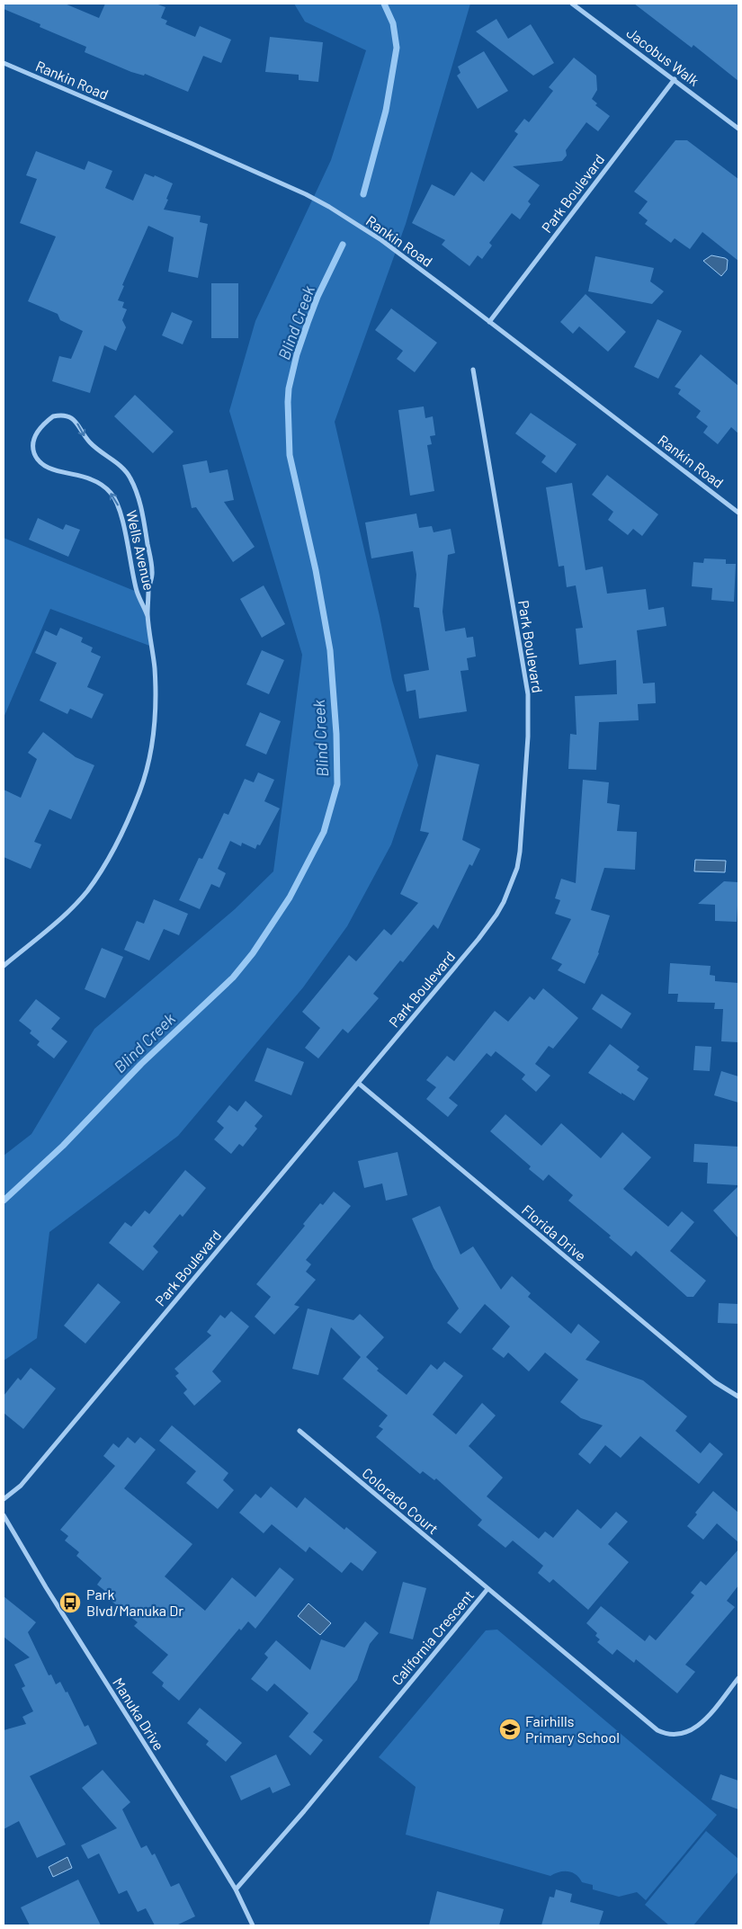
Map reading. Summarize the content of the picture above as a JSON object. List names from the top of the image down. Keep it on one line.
{"streets":{"street":["Jacobus Walk","Rankin Road","Park Boulevard","Wells Avenue","Florida Drive","Colorado Court","California Crescent","Manuka Drive"]},"crossings":[["Jacobus Walk","Park Boulevard"],["Rankin Road","Park Boulevard"],["Park Boulevard","Florida Drive"],["Colorado Court","California Crescent"],["California Crescent","Manuka Drive"]],"water":["Blind Creek"],"places":{"bus stop":["Park Blvd/Manuka Dr"],"school or university":["Fairhills Primary School"]}}
